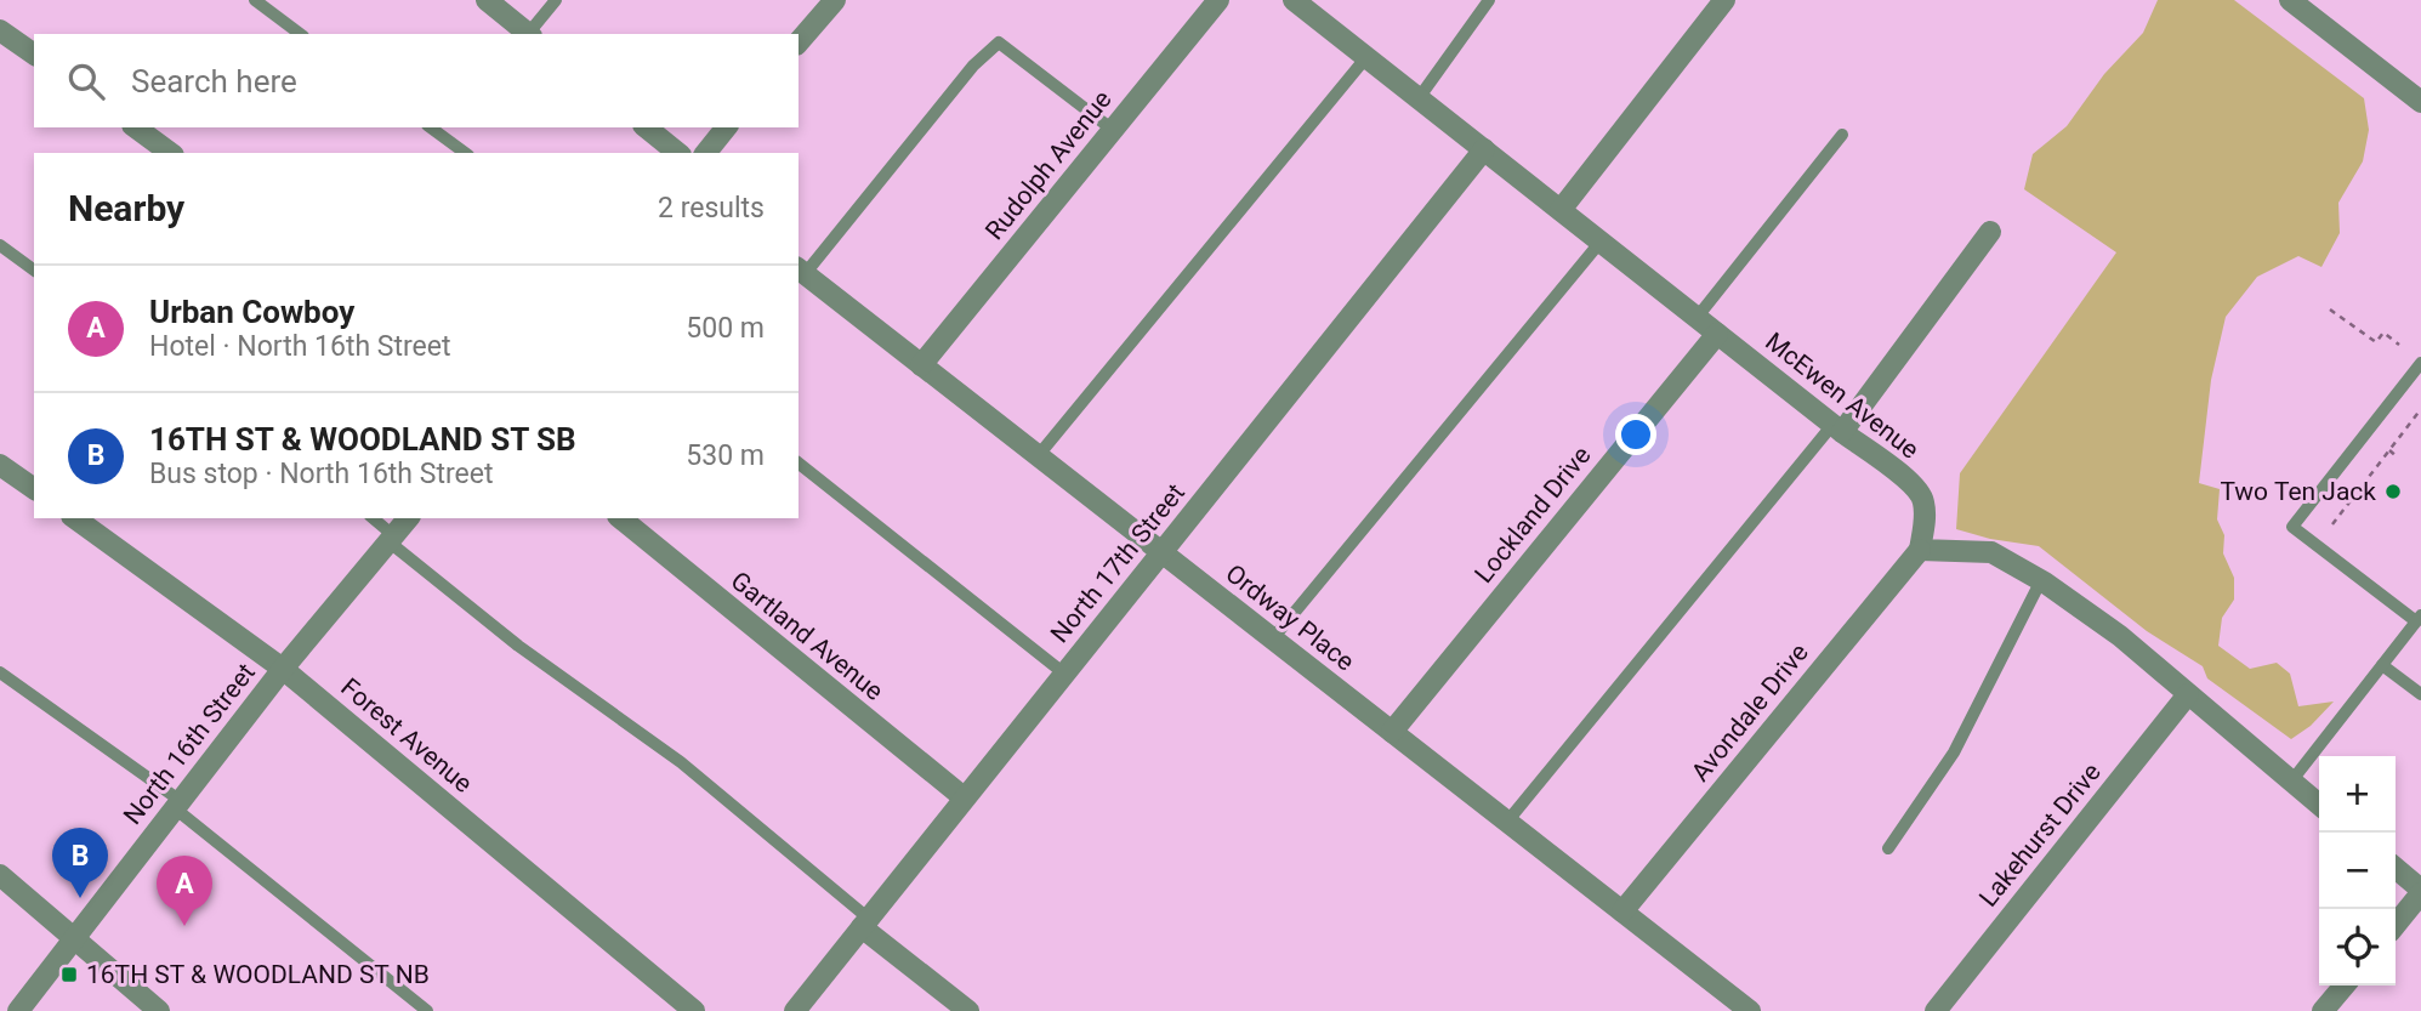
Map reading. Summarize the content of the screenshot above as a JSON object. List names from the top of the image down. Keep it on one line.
{"streets":{"street":["Rudolph Avenue","McEwen Avenue","Lockland Drive","North 17th Street","Ordway Place","Gartland Avenue","Avondale Drive","Forest Avenue","North 16th Street","Lakehurst Drive"]},"crossings":[["Rudolph Avenue","Ordway Place"],["McEwen Avenue","Lockland Drive"],["McEwen Avenue","North 17th Street"],["McEwen Avenue","Avondale Drive"],["Lockland Drive","Ordway Place"],["North 17th Street","Ordway Place"],["North 17th Street","Gartland Avenue"],["Ordway Place","Avondale Drive"],["Forest Avenue","North 16th Street"]],"places":{"other":["Two Ten Jack"],"transit":["16TH ST & WOODLAND ST NB"]},"page":{"search":"Search here","heading":["Nearby","2 results"],"list":[{"mark":"A","name":"Urban Cowboy","note":"Hotel · North 16th Street","value":"500 m"},{"mark":"B","name":"16TH ST & WOODLAND ST SB","note":"Bus stop · North 16th Street","value":"530 m"}],"map_buttons":["+","−"],"pins":["B","A"]}}
